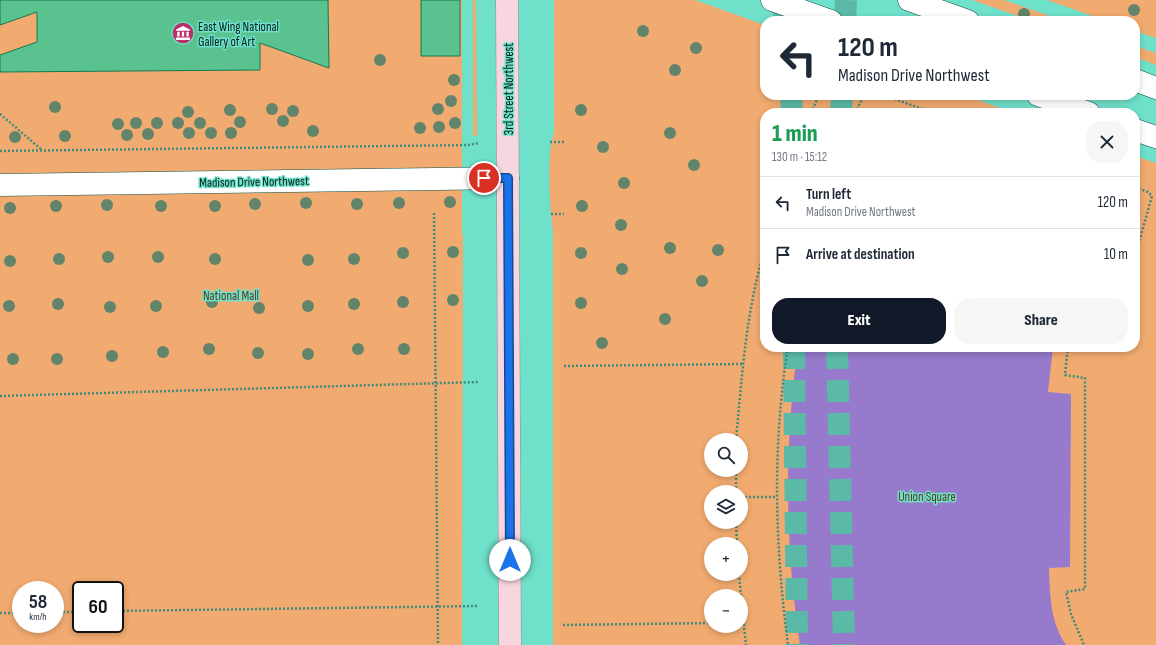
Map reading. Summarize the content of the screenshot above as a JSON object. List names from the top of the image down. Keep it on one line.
{"streets":{"main road":["3rd Street Northwest"],"street":["Madison Drive Northwest"]},"crossings":[["3rd Street Northwest","Madison Drive Northwest"]],"parks":["National Mall","Union Square"],"places":{"museum":["East Wing National Gallery of Art"]},"page":{"turn":["120 m","Madison Drive Northwest"],"heading":["1 min","130 m · 15:12"],"list":[{"name":"Turn left","note":"Madison Drive Northwest","value":"120 m"},{"name":"Arrive at destination","value":"10 m"}],"buttons":["Exit","Share"],"map_buttons":["+","−"],"speed":"58 km/h","limit":"60"}}
